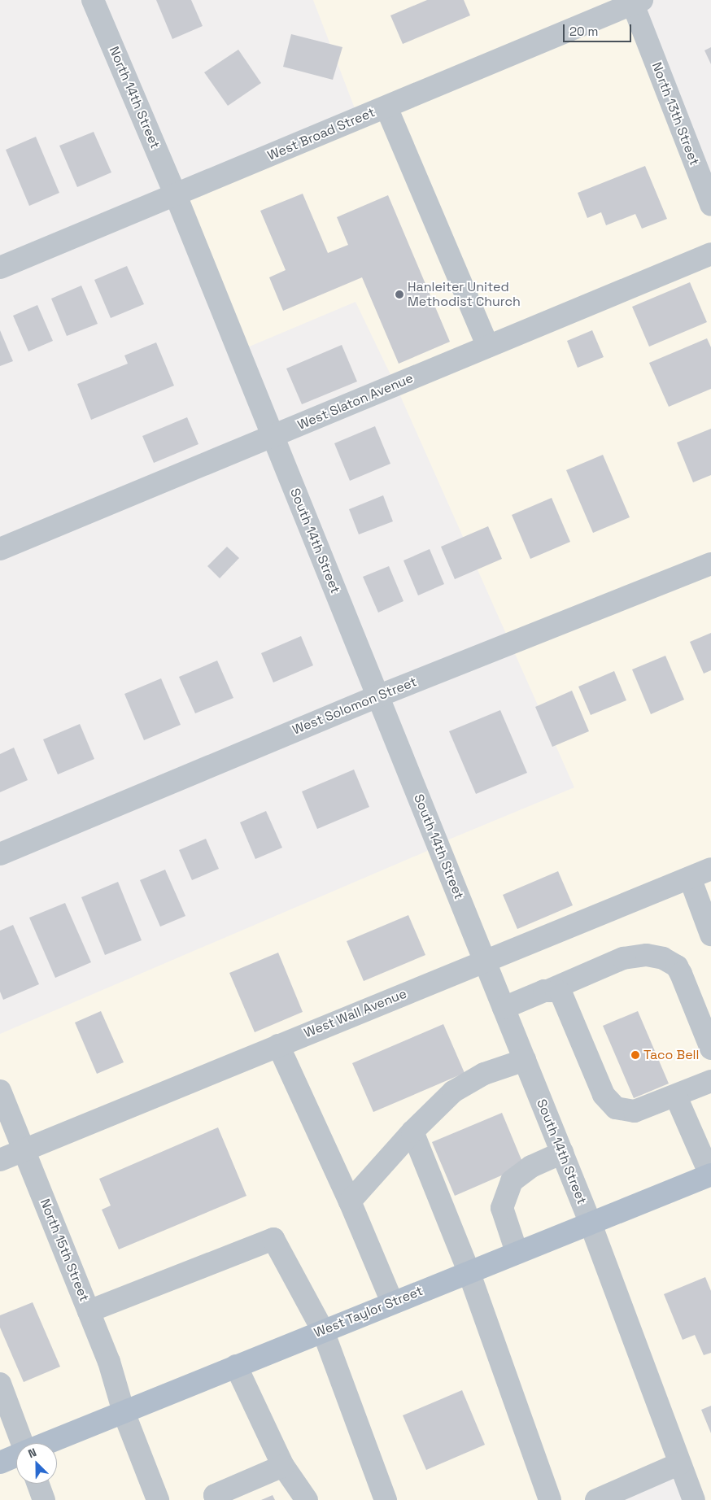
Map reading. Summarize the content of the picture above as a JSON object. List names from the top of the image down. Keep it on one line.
{"streets":{"main road":["West Taylor Street"],"street":["North 14th Street","North 13th Street","West Broad Street","West Slaton Avenue","South 14th Street","West Solomon Street","West Wall Avenue","North 15th Street"]},"crossings":[["North 14th Street","West Broad Street"],["North 14th Street","South 14th Street"],["North 13th Street","West Broad Street"],["West Broad Street","South 14th Street"],["West Slaton Avenue","South 14th Street"],["South 14th Street","West Solomon Street"],["South 14th Street","West Wall Avenue"],["South 14th Street","West Taylor Street"],["West Wall Avenue","North 15th Street"],["North 15th Street","West Taylor Street"]],"places":["Hanleiter United Methodist Church","Taco Bell"],"scale_bar":"20 m","north":"top left"}
